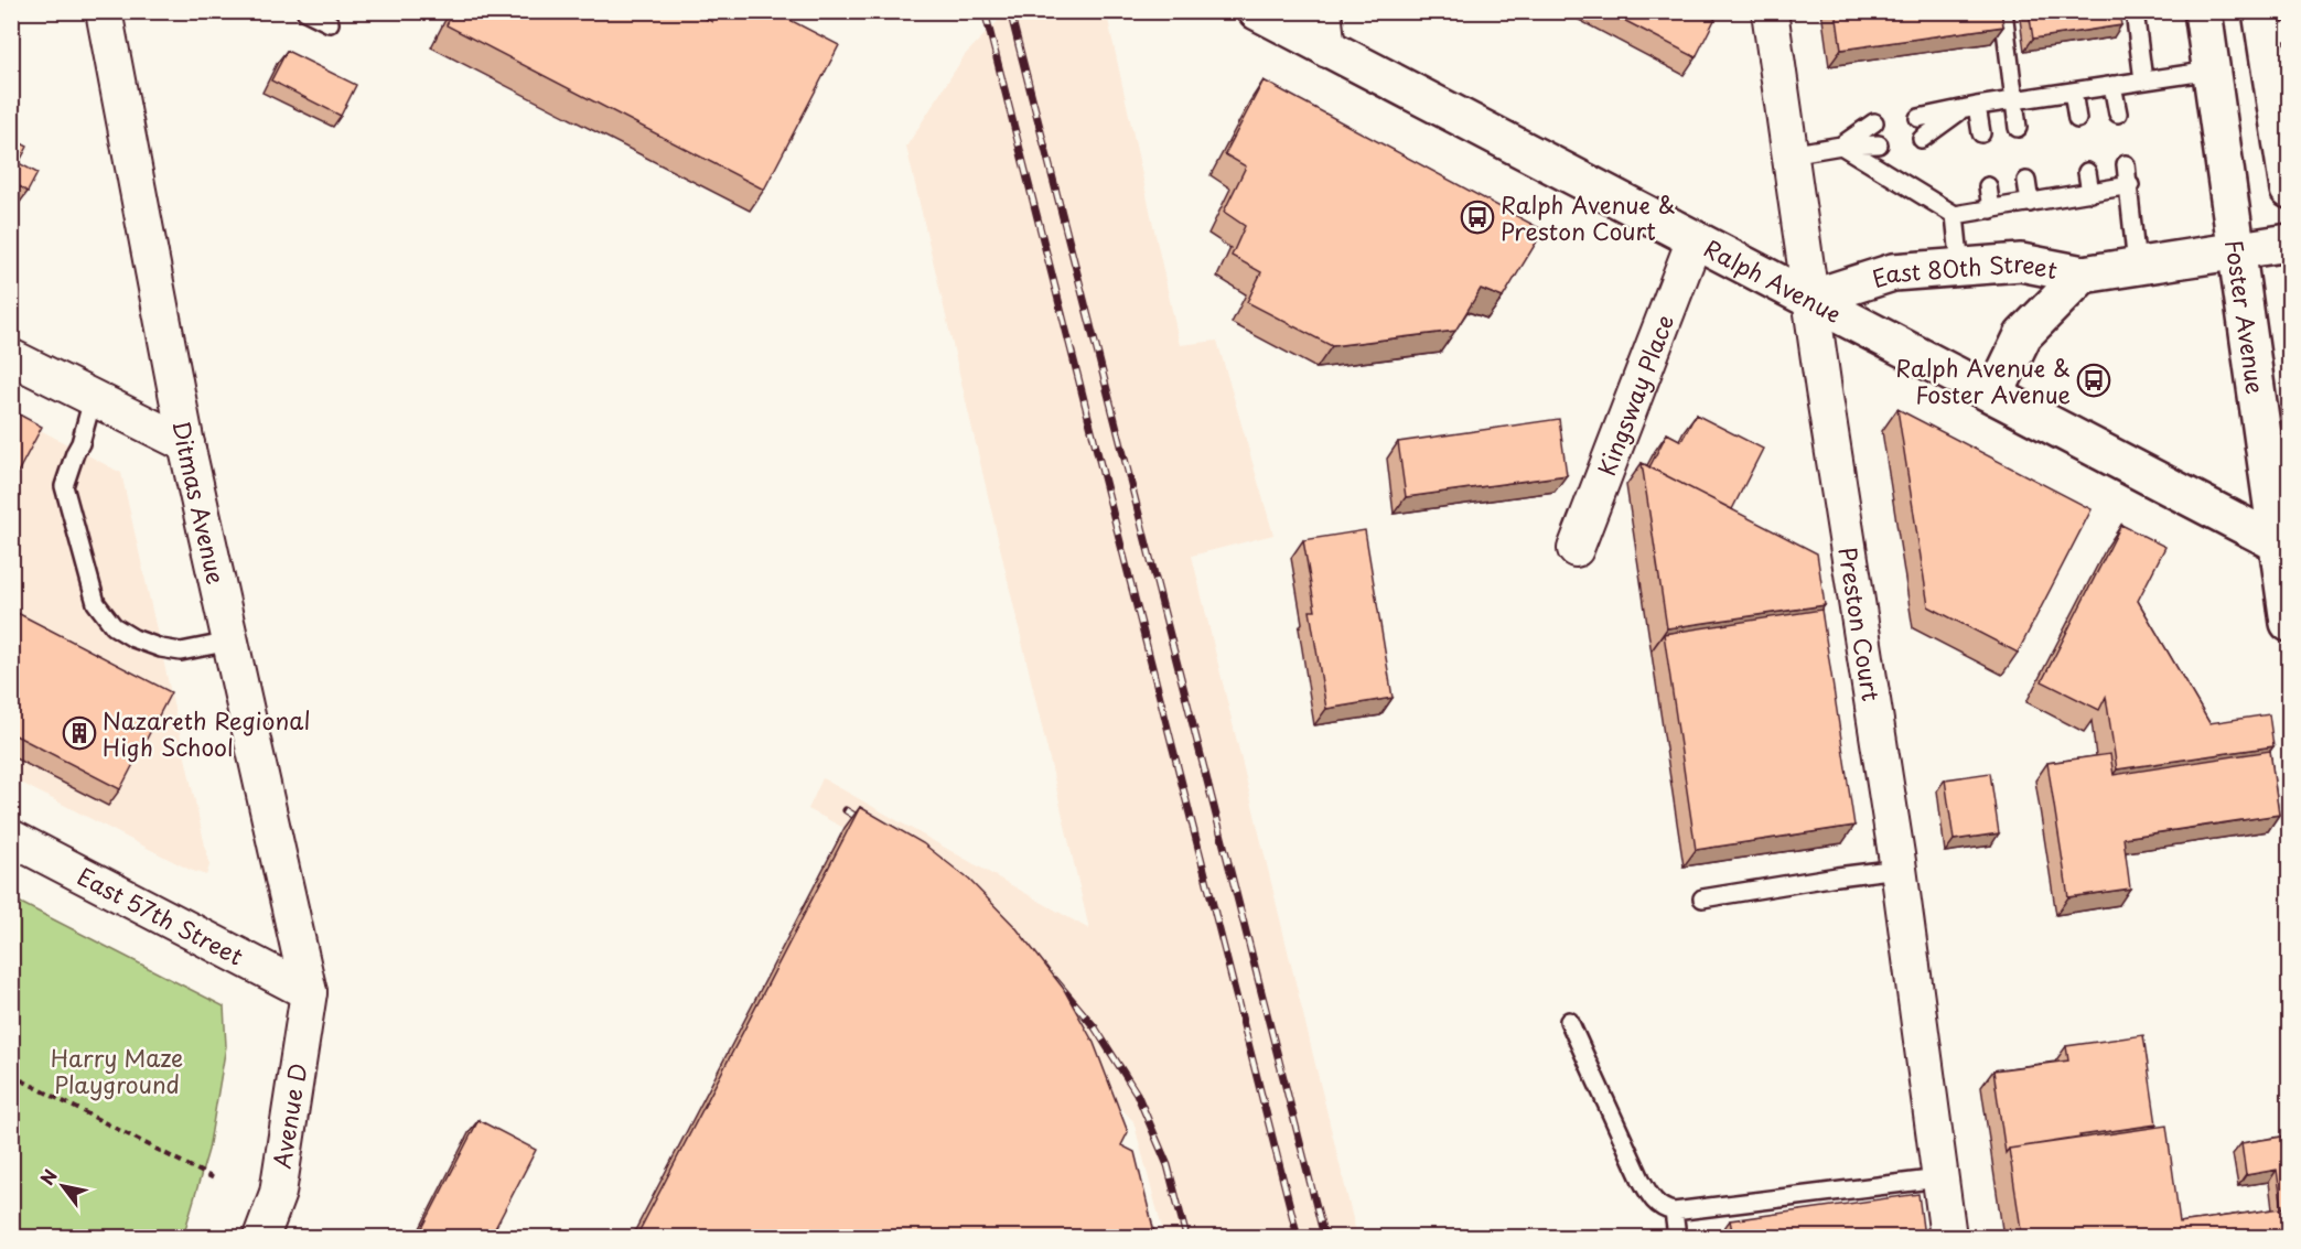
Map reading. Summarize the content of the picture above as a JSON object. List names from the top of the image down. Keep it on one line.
{"streets":{"main road":["East 80th Street","Ralph Avenue","Foster Avenue"],"street":["Kingsway Place","Ditmas Avenue","Preston Court","East 57th Street","Avenue D"]},"crossings":[["East 80th Street","Ralph Avenue"],["East 80th Street","Foster Avenue"],["East 80th Street","Preston Court"],["Ralph Avenue","Foster Avenue"],["Ralph Avenue","Kingsway Place"],["Ralph Avenue","Preston Court"],["Ditmas Avenue","East 57th Street"],["Ditmas Avenue","Avenue D"],["East 57th Street","Avenue D"]],"parks":["Harry Maze Playground"],"places":{"bus stop":["Ralph Avenue & Preston Court","Ralph Avenue & Foster Avenue"],"building":["Nazareth Regional High School"]},"north":"top left"}
